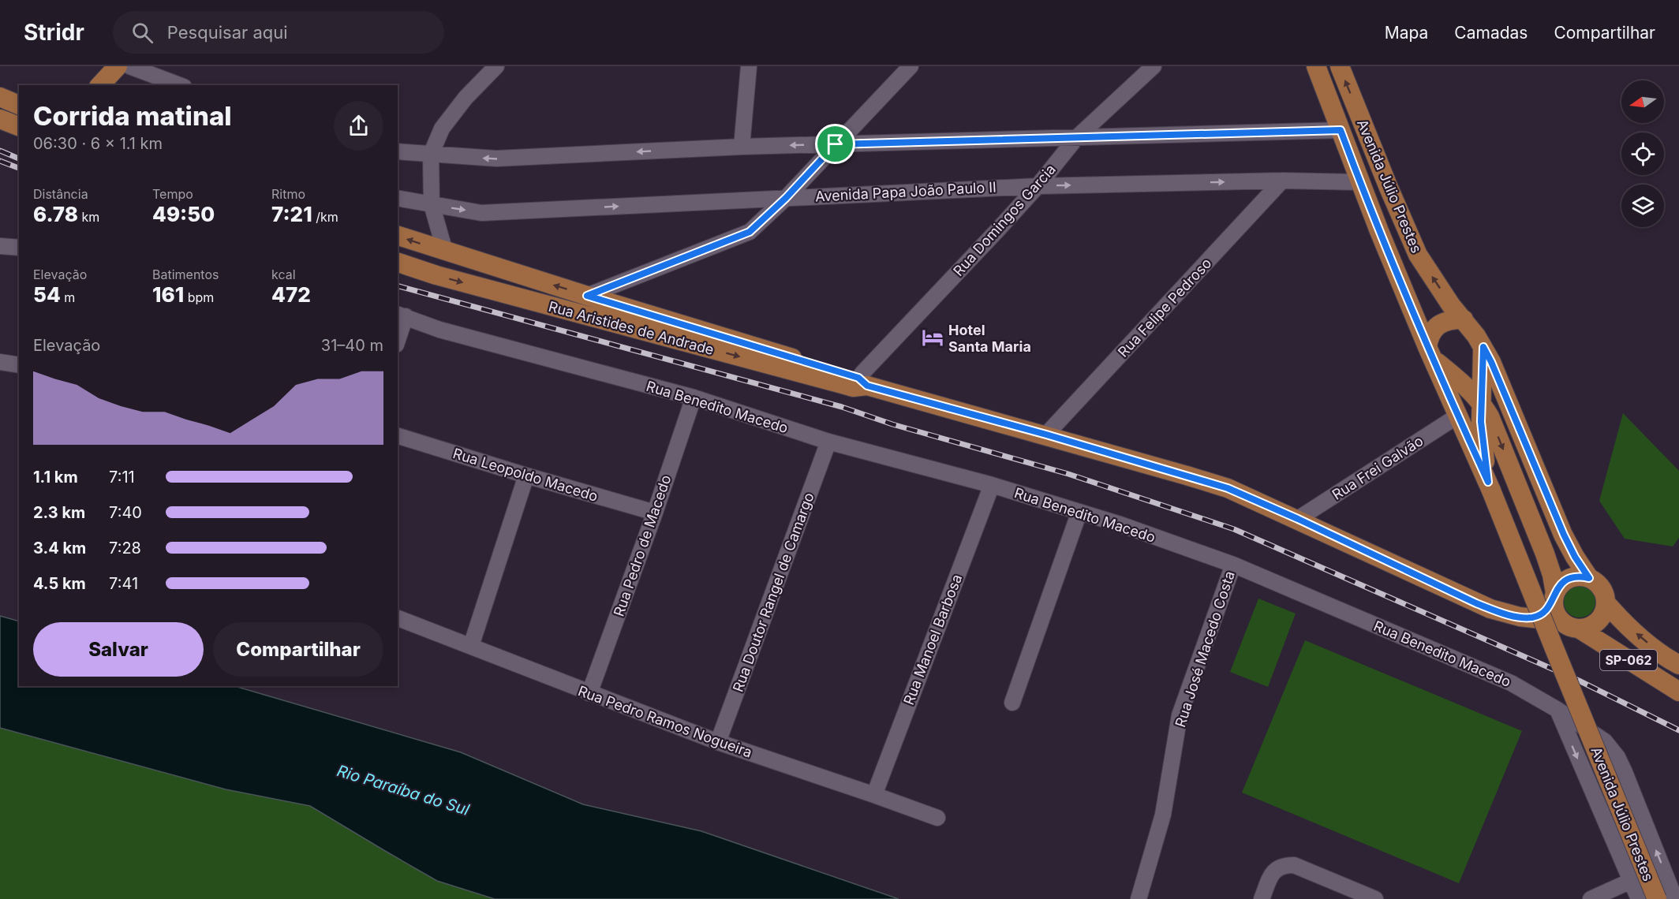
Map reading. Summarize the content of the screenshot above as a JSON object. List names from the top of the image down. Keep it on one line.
{"streets":{"main road":["Avenida Júlio Prestes","Rua Aristides de Andrade","SP-062"],"street":["Avenida Papa João Paulo II","Rua Domingos Garcia","Rua Felipe Pedroso","Rua Benedito Macedo","Rua Frei Galvão","Rua Leopoldo Macedo","Rua Pedro de Macedo","Rua Doutor Rangel de Camargo","Rua Manoel Barbosa","Rua José Macedo Costa","Rua Pedro Ramos Nogueira"]},"crossings":[["Avenida Júlio Prestes","Avenida Papa João Paulo II"],["Avenida Júlio Prestes","Rua Aristides de Andrade"],["Avenida Júlio Prestes","Rua Benedito Macedo"],["Avenida Júlio Prestes","Rua Frei Galvão"],["Avenida Júlio Prestes","SP-062"],["Avenida Papa João Paulo II","Rua Domingos Garcia"],["Avenida Papa João Paulo II","Rua Felipe Pedroso"],["Rua Domingos Garcia","Rua Aristides de Andrade"],["Rua Felipe Pedroso","Rua Aristides de Andrade"],["Rua Aristides de Andrade","Rua Frei Galvão"],["Rua Aristides de Andrade","SP-062"],["Rua Benedito Macedo","Rua Pedro de Macedo"],["Rua Benedito Macedo","Rua Doutor Rangel de Camargo"],["Rua Benedito Macedo","Rua Manoel Barbosa"],["Rua Benedito Macedo","Rua José Macedo Costa"],["Rua Leopoldo Macedo","Rua Pedro de Macedo"],["Rua Pedro de Macedo","Rua Pedro Ramos Nogueira"],["Rua Doutor Rangel de Camargo","Rua Pedro Ramos Nogueira"],["Rua Manoel Barbosa","Rua Pedro Ramos Nogueira"]],"water":["Rio Paraíba do Sul"],"places":{"hotel":["Hotel Santa Maria"]},"north":"left","page":{"header":"Stridr","search":"Pesquisar aqui","nav":["Mapa","Camadas","Compartilhar"],"heading":["Corrida matinal","06:30 · 6 × 1.1 km"],"stats":[["Distância","6.78 km"],["Tempo","49:50"],["Ritmo","7:21 /km"],["Elevação","54 m"],["Batimentos","161 bpm"],["kcal","472"]],"chart":["Elevação","31–40 m"],"list":[{"name":"1.1 km","note":"7:11"},{"name":"2.3 km","note":"7:40"},{"name":"3.4 km","note":"7:28"},{"name":"4.5 km","note":"7:41"}],"buttons":["Salvar","Compartilhar"]}}
